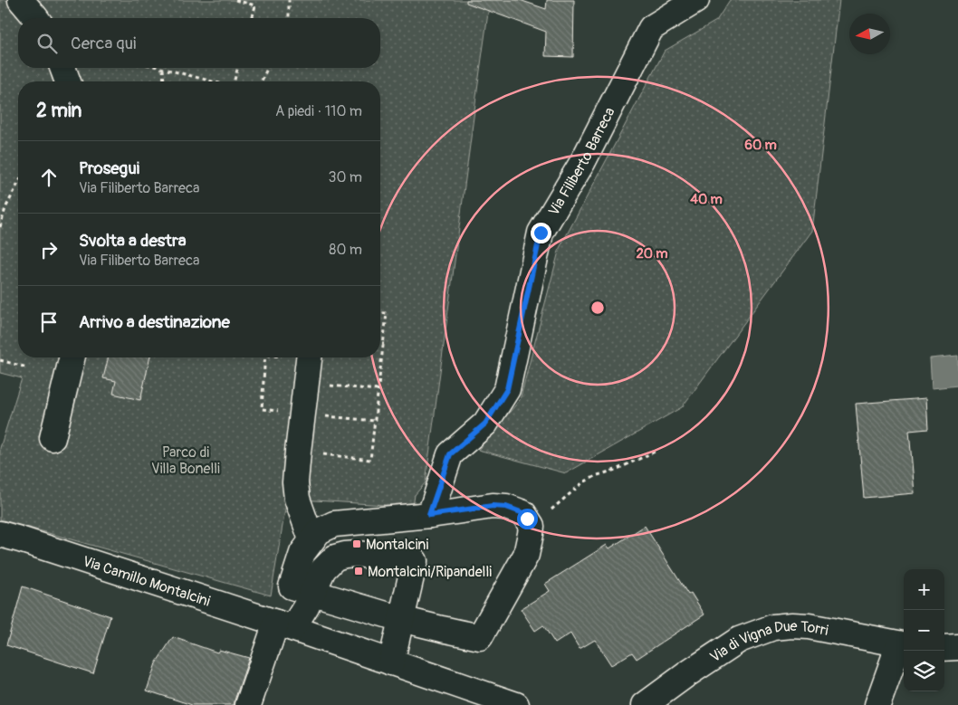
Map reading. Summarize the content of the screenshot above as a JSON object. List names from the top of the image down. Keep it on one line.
{"streets":{"street":["Via Filiberto Barreca","Via Camillo Montalcini","Via di Vigna Due Torri"]},"parks":["Parco di Villa Bonelli"],"places":{"transit":["Montalcini","Montalcini/Ripandelli"]},"north":"left","page":{"search":"Cerca qui","heading":["2 min","A piedi · 110 m"],"list":[["Prosegui","Via Filiberto Barreca","30 m"],["Svolta a destra","Via Filiberto Barreca","80 m"],"Arrivo a destinazione"],"map_buttons":["+","−"]},"rings":["60 m","40 m","20 m"]}
